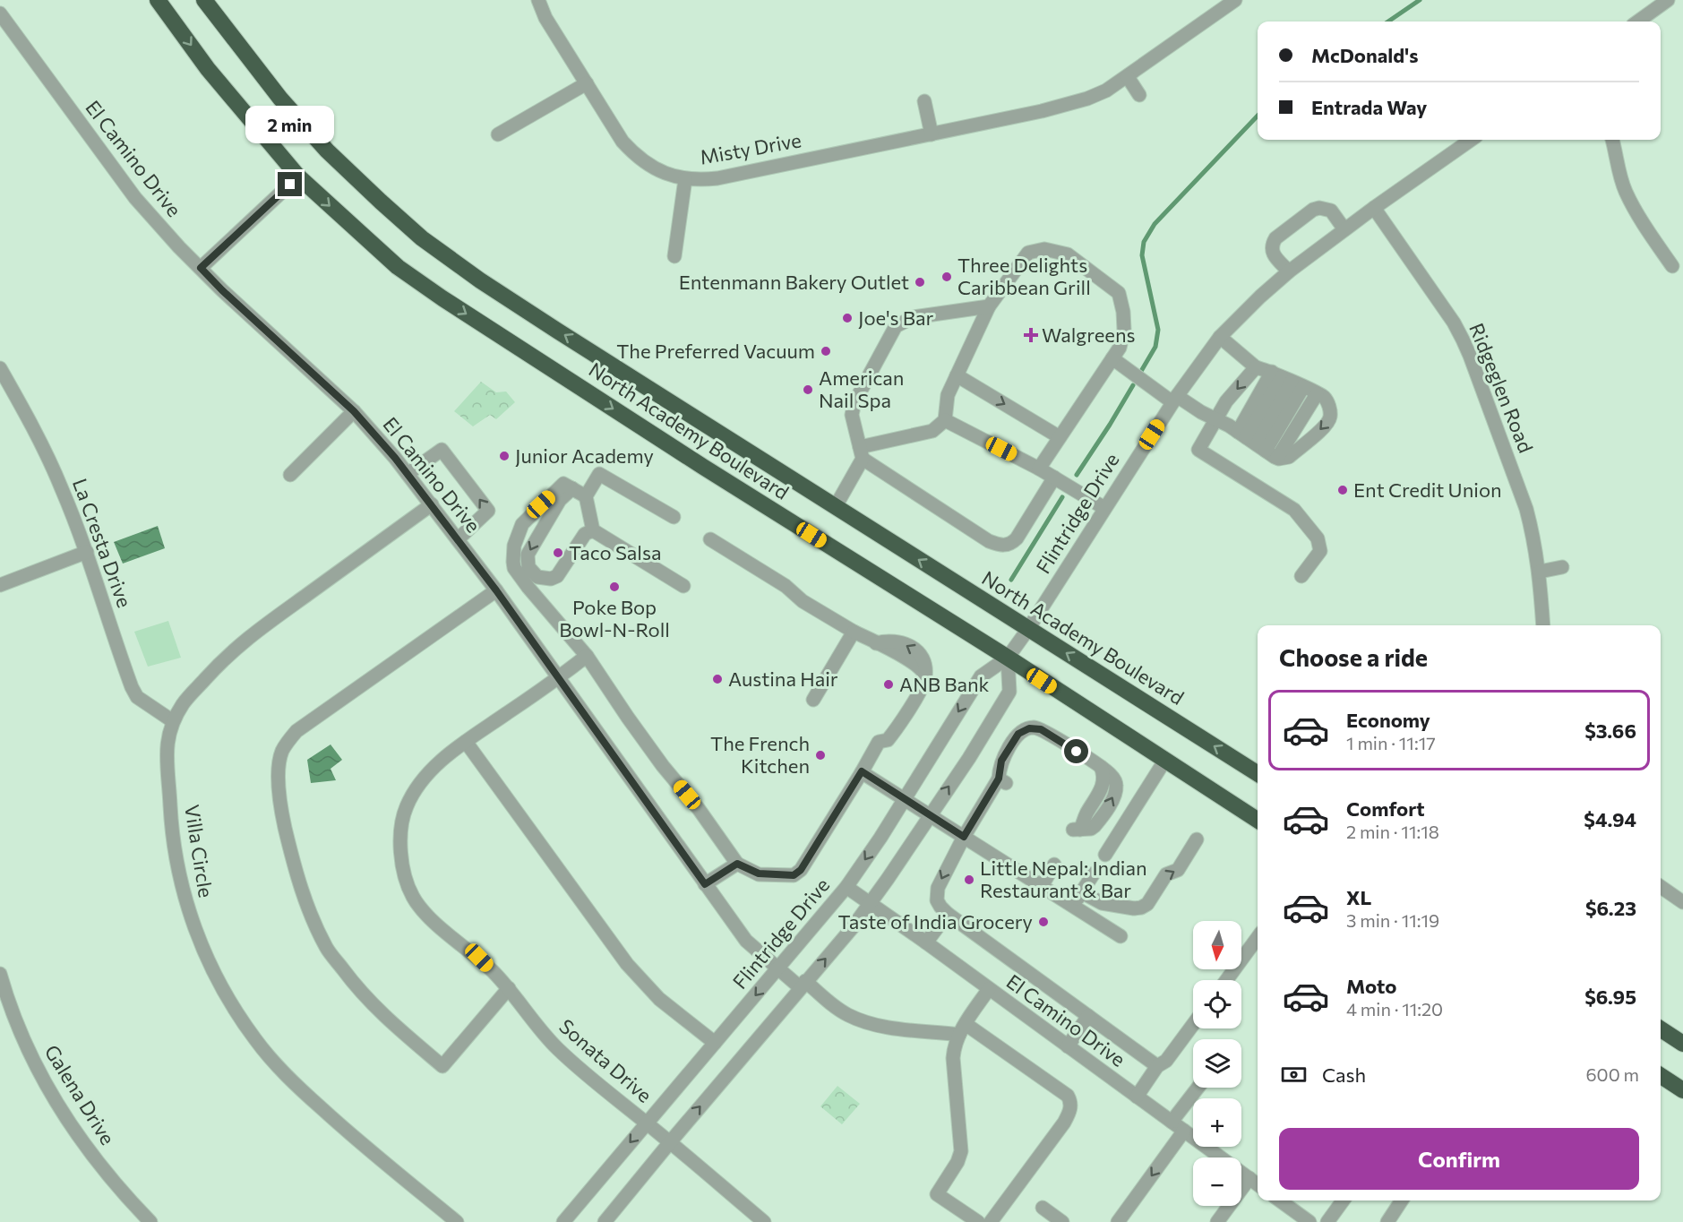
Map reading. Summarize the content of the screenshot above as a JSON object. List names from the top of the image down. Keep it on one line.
{"streets":{"highway":["North Academy Boulevard"],"street":["Misty Drive","El Camino Drive","Ridgeglen Road","Flintridge Drive","La Cresta Drive","Villa Circle","Sonata Drive","Galena Drive"]},"crossings":[["El Camino Drive","Flintridge Drive"],["El Camino Drive","Villa Circle"],["El Camino Drive","Sonata Drive"],["Ridgeglen Road","Flintridge Drive"],["North Academy Boulevard","Flintridge Drive"],["Flintridge Drive","Sonata Drive"],["La Cresta Drive","Villa Circle"]],"places":{"other":["Three Delights Caribbean Grill","Entenmann Bakery Outlet","Joe's Bar","The Preferred Vacuum","American Nail Spa","Junior Academy","Ent Credit Union","Taco Salsa","Poke Bop Bowl-N-Roll","Austina Hair","ANB Bank","The French Kitchen","Little Nepal: Indian Restaurant & Bar","Taste of India Grocery"],"health":["Walgreens"]},"north":"bottom","page":{"banner":["McDonald's","Entrada Way"],"bubble":"2 min","heading":"Choose a ride","list":[{"name":"Economy","note":"1 min · 11:17","value":"$3.66"},{"name":"Comfort","note":"2 min · 11:18","value":"$4.94"},{"name":"XL","note":"3 min · 11:19","value":"$6.23"},{"name":"Moto","note":"4 min · 11:20","value":"$6.95"}],"map_buttons":["+","−"],"pay":["Cash","600 m"],"buttons":"Confirm"}}
